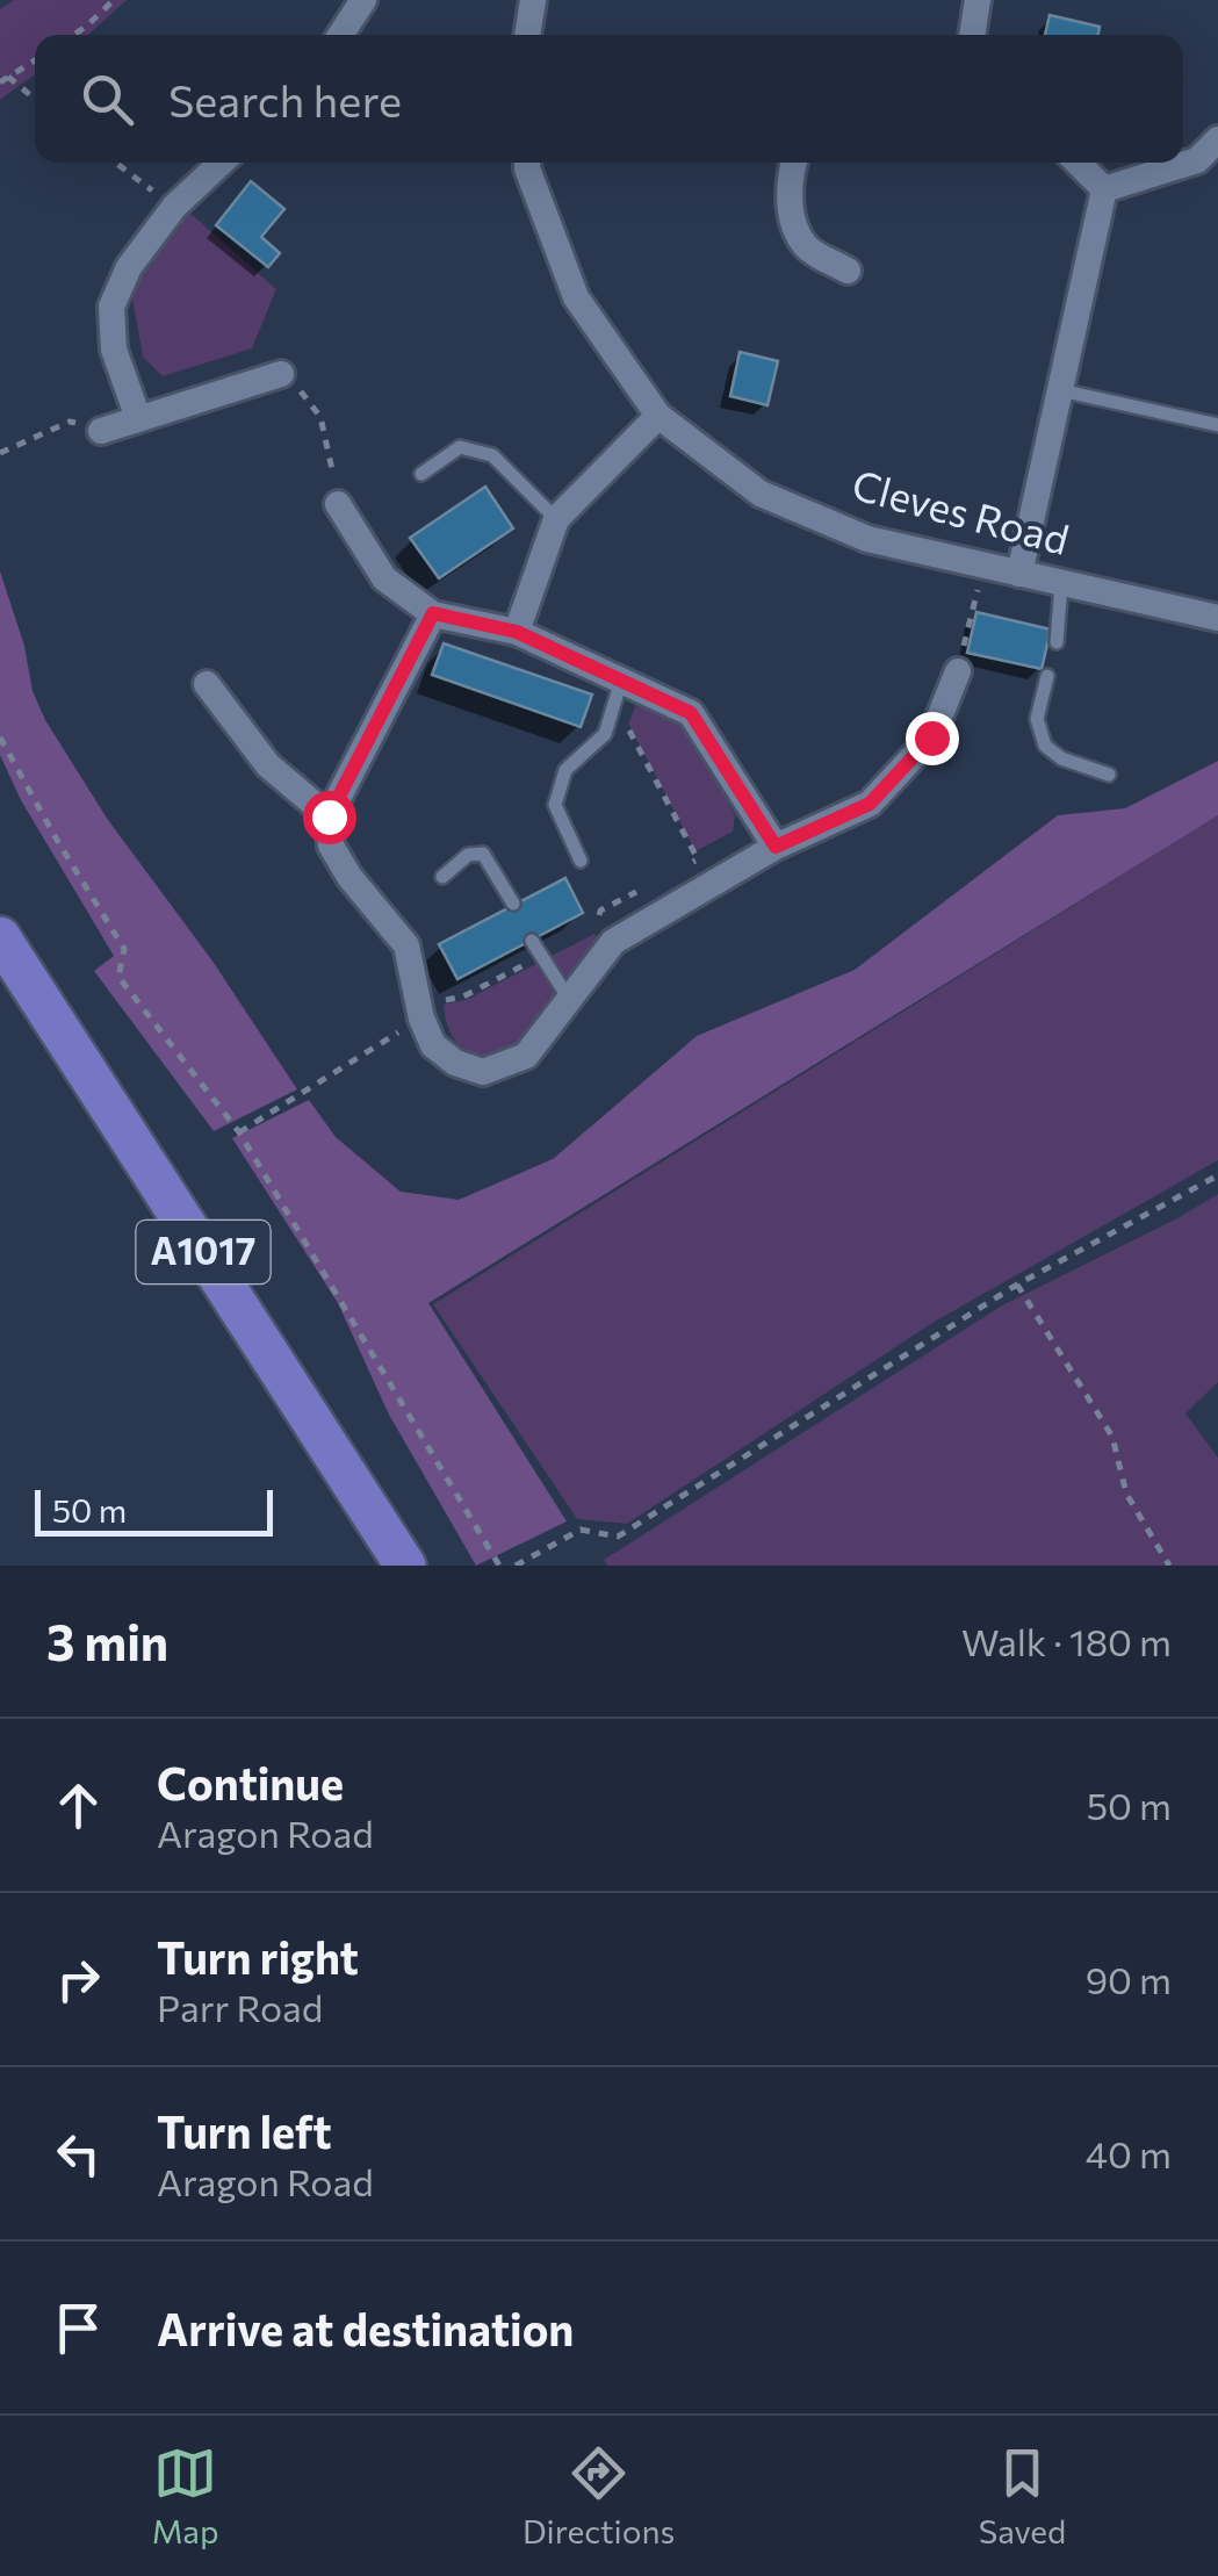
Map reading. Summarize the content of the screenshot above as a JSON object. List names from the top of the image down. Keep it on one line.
{"streets":{"main road":["A1017"],"street":["Cleves Road"]},"scale_bar":"50 m","page":{"search":"Search here","scale":"50 m","heading":["3 min","Walk · 180 m"],"list":[["Continue","Aragon Road","50 m"],["Turn right","Parr Road","90 m"],["Turn left","Aragon Road","40 m"],"Arrive at destination"],"nav":["Map","Directions","Saved"]}}
